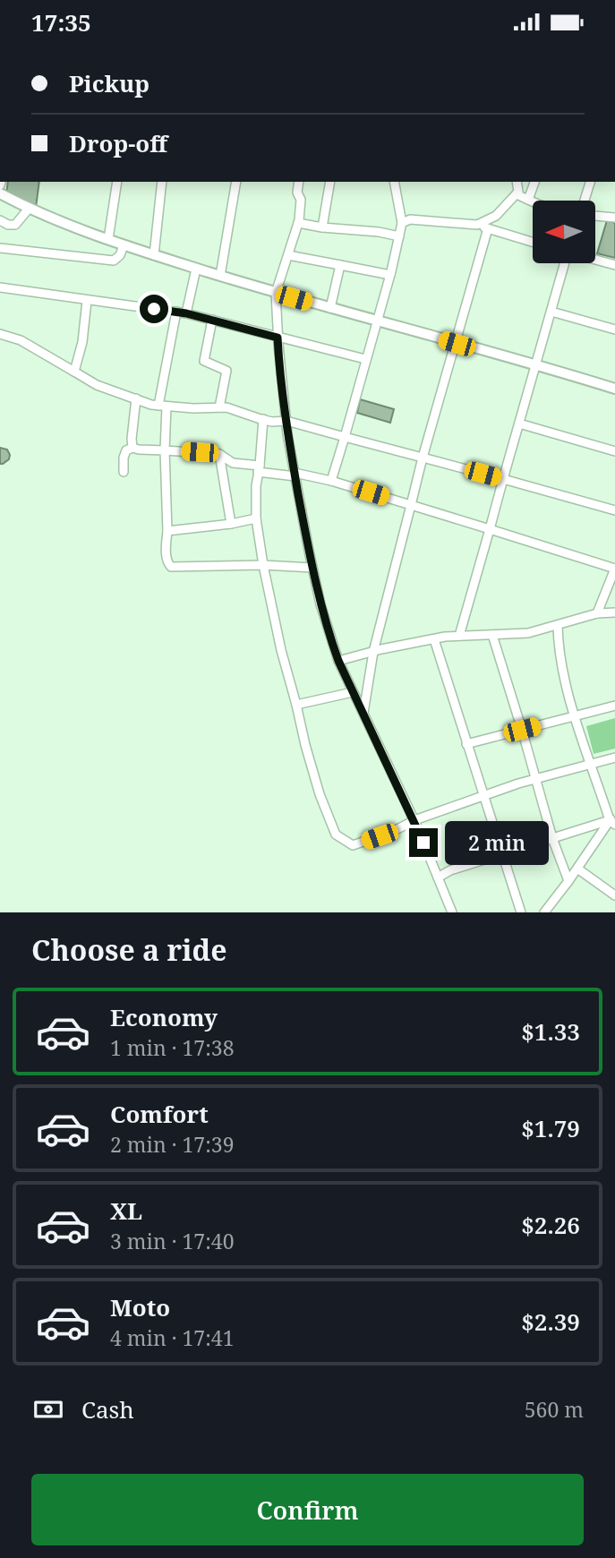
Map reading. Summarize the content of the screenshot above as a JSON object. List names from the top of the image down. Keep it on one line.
{"north":"left","page":{"status":"17:35","banner":["Pickup","Drop-off"],"bubble":"2 min","heading":"Choose a ride","list":[{"name":"Economy","note":"1 min · 17:38","value":"$1.33"},{"name":"Comfort","note":"2 min · 17:39","value":"$1.79"},{"name":"XL","note":"3 min · 17:40","value":"$2.26"},{"name":"Moto","note":"4 min · 17:41","value":"$2.39"}],"pay":["Cash","560 m"],"buttons":"Confirm"}}
